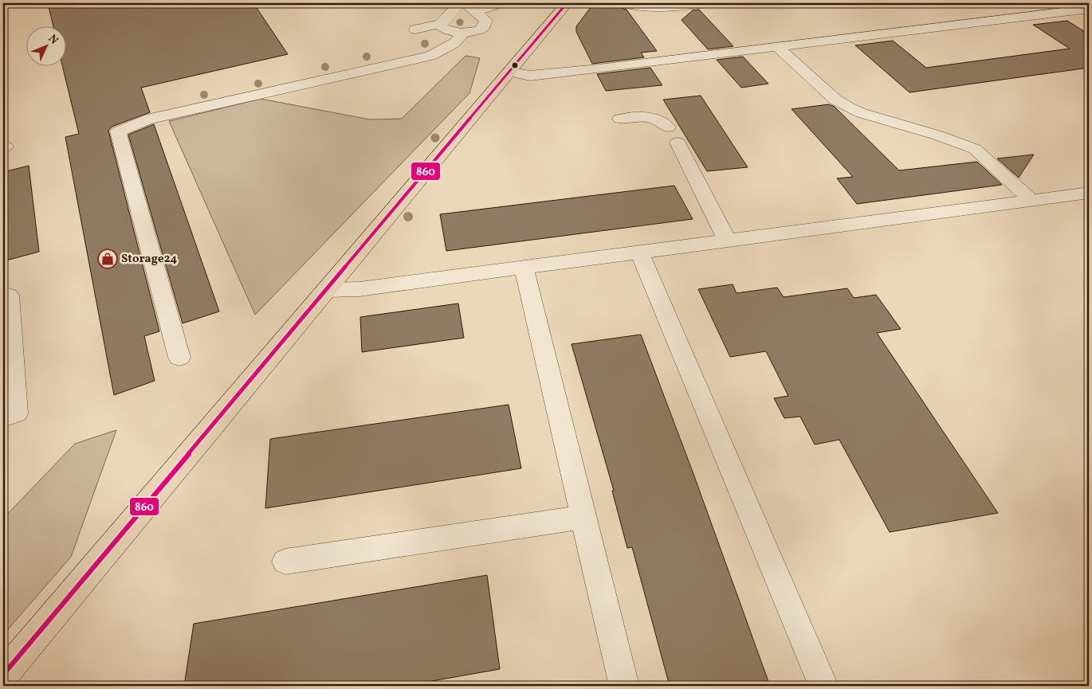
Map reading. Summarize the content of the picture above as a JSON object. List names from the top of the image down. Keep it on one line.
{"places":{"shop":["Storage24"]},"lines":["transit line 860"],"north":"top right"}
